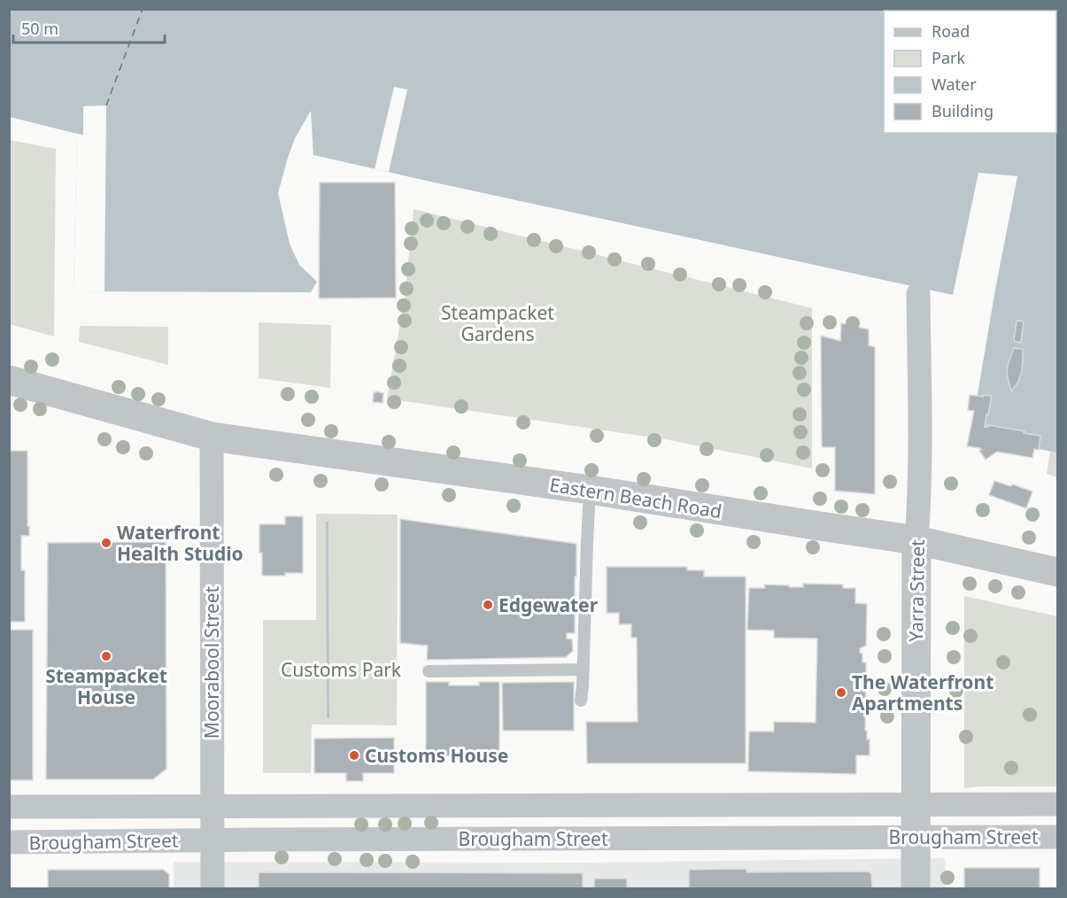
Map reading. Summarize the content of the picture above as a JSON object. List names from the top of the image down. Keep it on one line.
{"streets":{"street":["Eastern Beach Road","Yarra Street","Moorabool Street","Brougham Street"]},"crossings":[["Eastern Beach Road","Yarra Street"],["Eastern Beach Road","Moorabool Street"],["Yarra Street","Brougham Street"],["Moorabool Street","Brougham Street"]],"parks":["Steampacket Gardens","Customs Park"],"places":["Waterfront Health Studio","Edgewater","Steampacket House","The Waterfront Apartments","Customs House"],"legend":["Road","Park","Water","Building"],"scale_bar":"50 m"}
